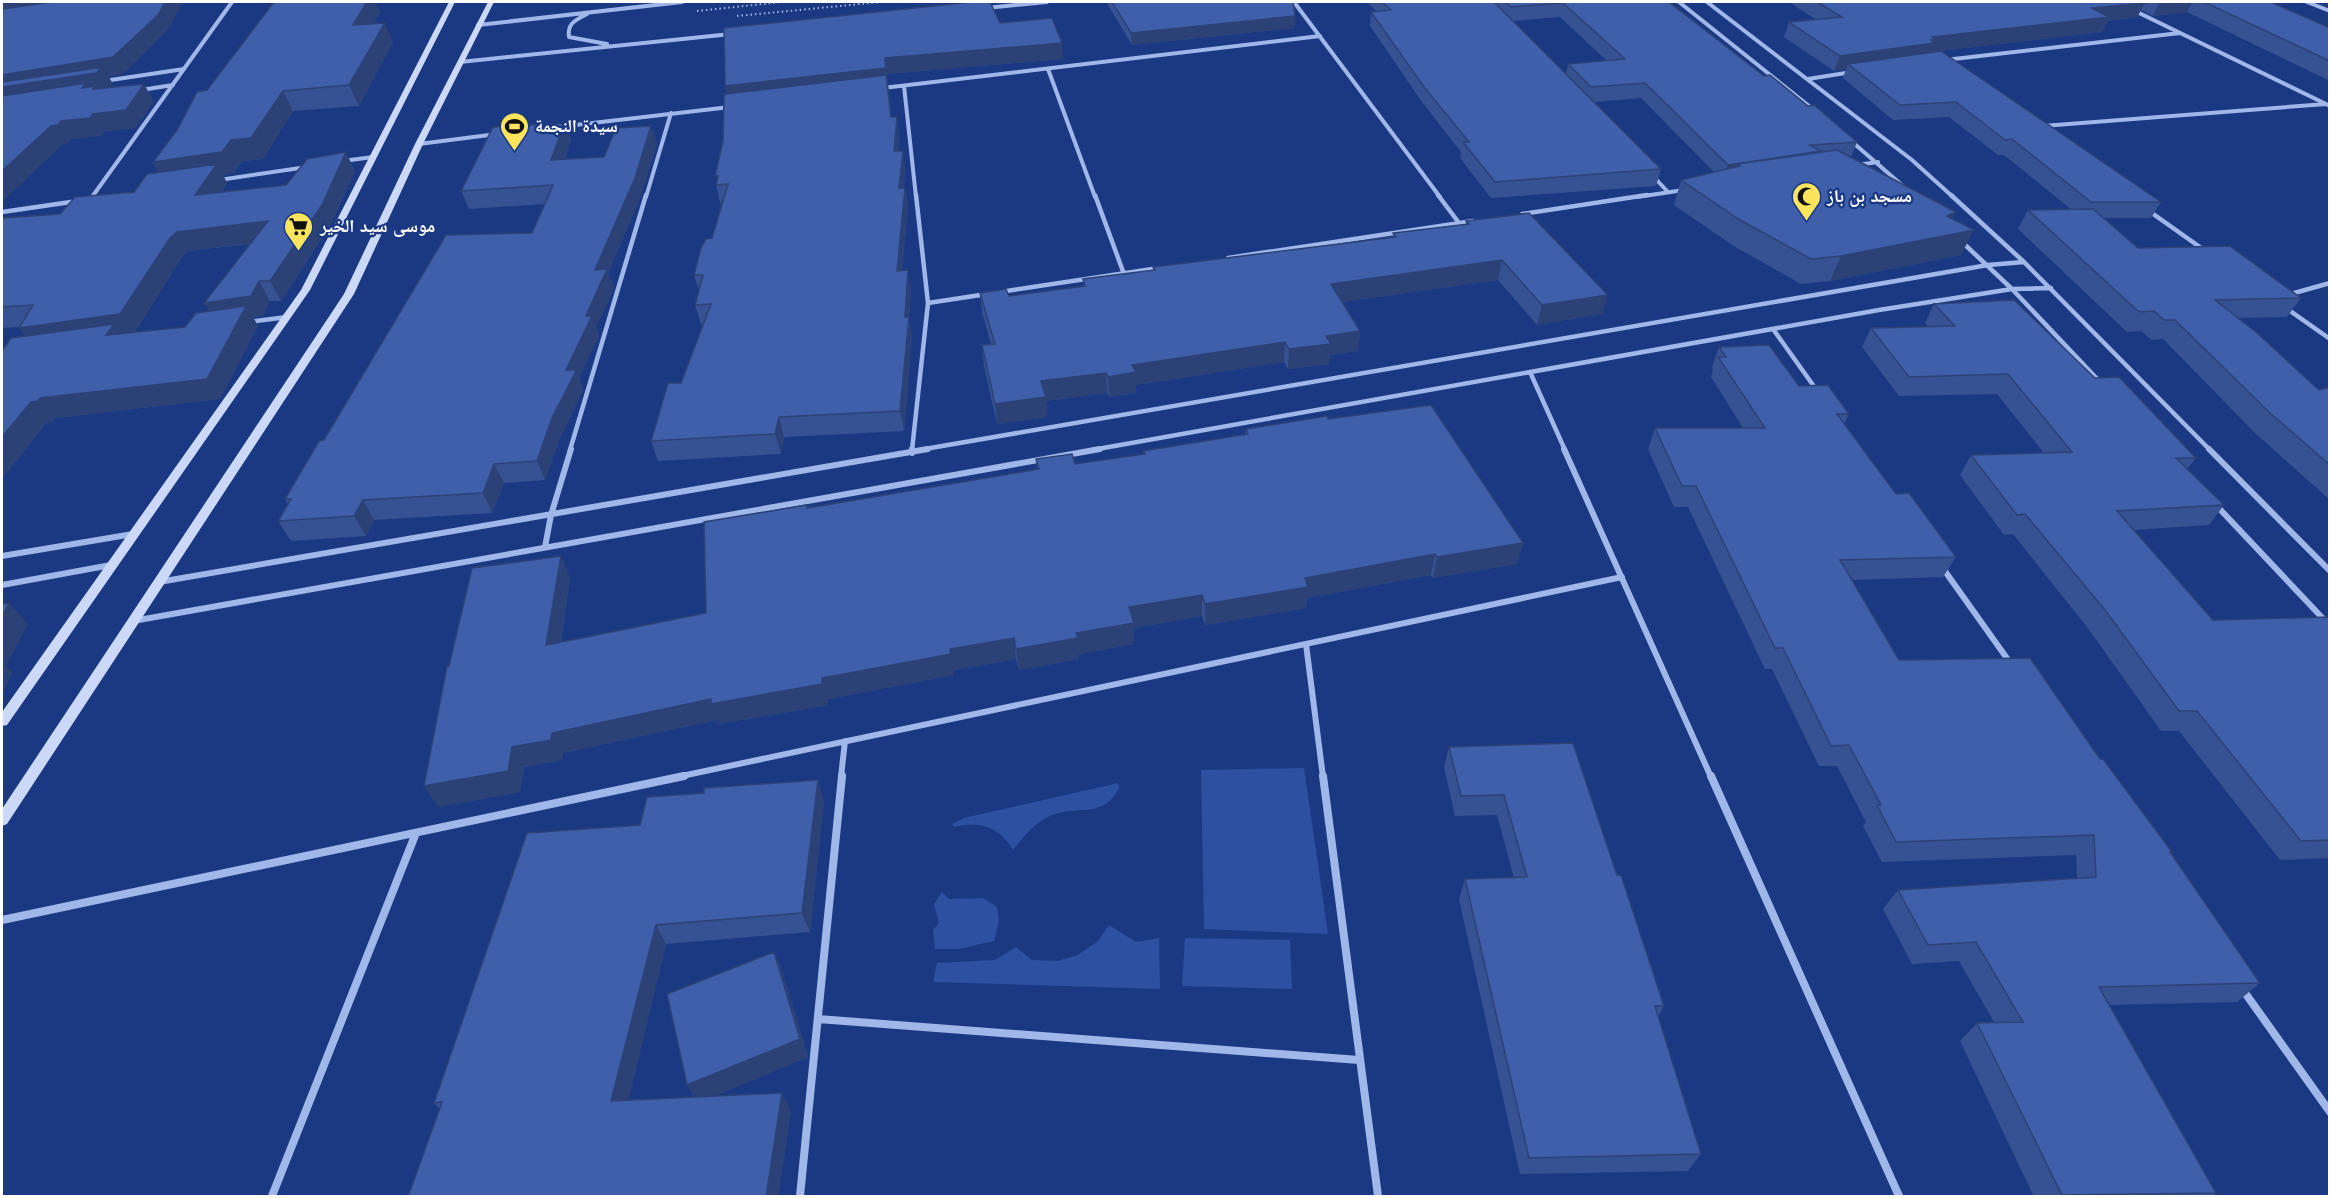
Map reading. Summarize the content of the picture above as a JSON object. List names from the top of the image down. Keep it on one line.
{"places":{"sports":["سيدة النجمة"],"mosque":["مسجد بن باز"],"supermarket":["موسى سيد الخير"]}}
